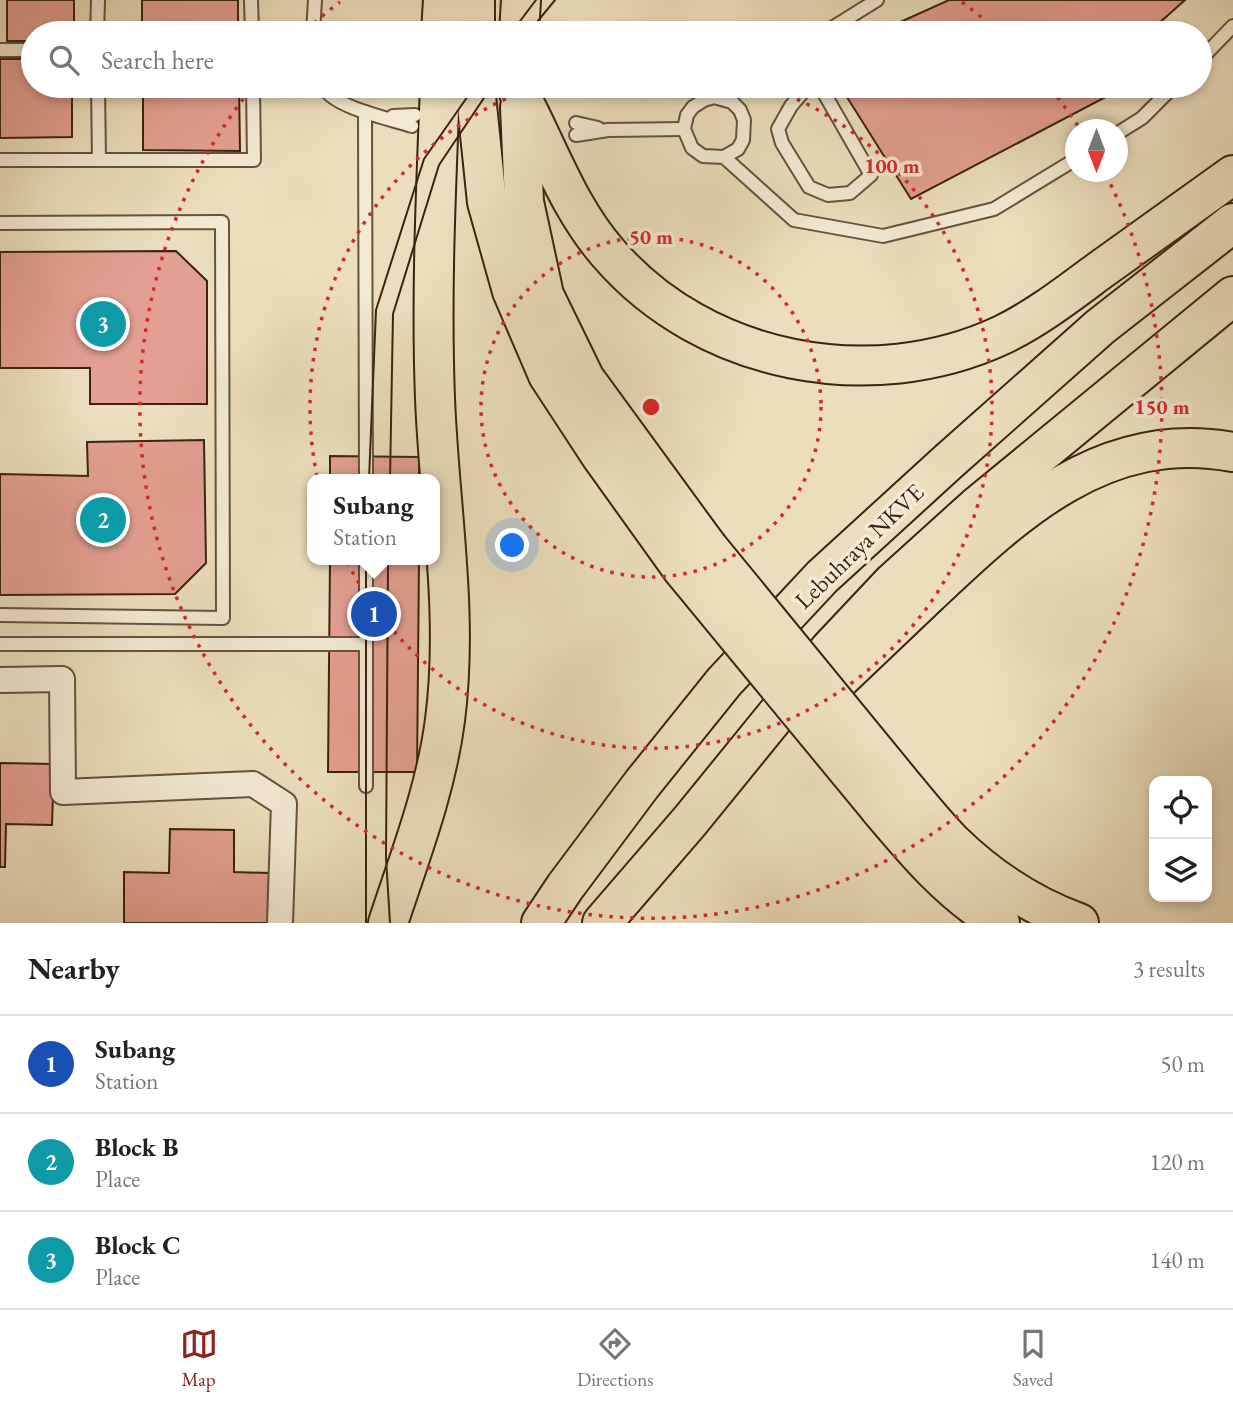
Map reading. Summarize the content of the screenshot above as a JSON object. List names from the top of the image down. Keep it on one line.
{"streets":{"highway":["Lebuhraya NKVE"]},"north":"bottom","page":{"search":"Search here","pins":["3","2","1"],"popup":["Subang","Station"],"heading":["Nearby","3 results"],"list":[{"mark":"1","name":"Subang","note":"Station","value":"50 m"},{"mark":"2","name":"Block B","note":"Place","value":"120 m"},{"mark":"3","name":"Block C","note":"Place","value":"140 m"}],"nav":["Map","Directions","Saved"]},"rings":["100 m","50 m","150 m"]}
